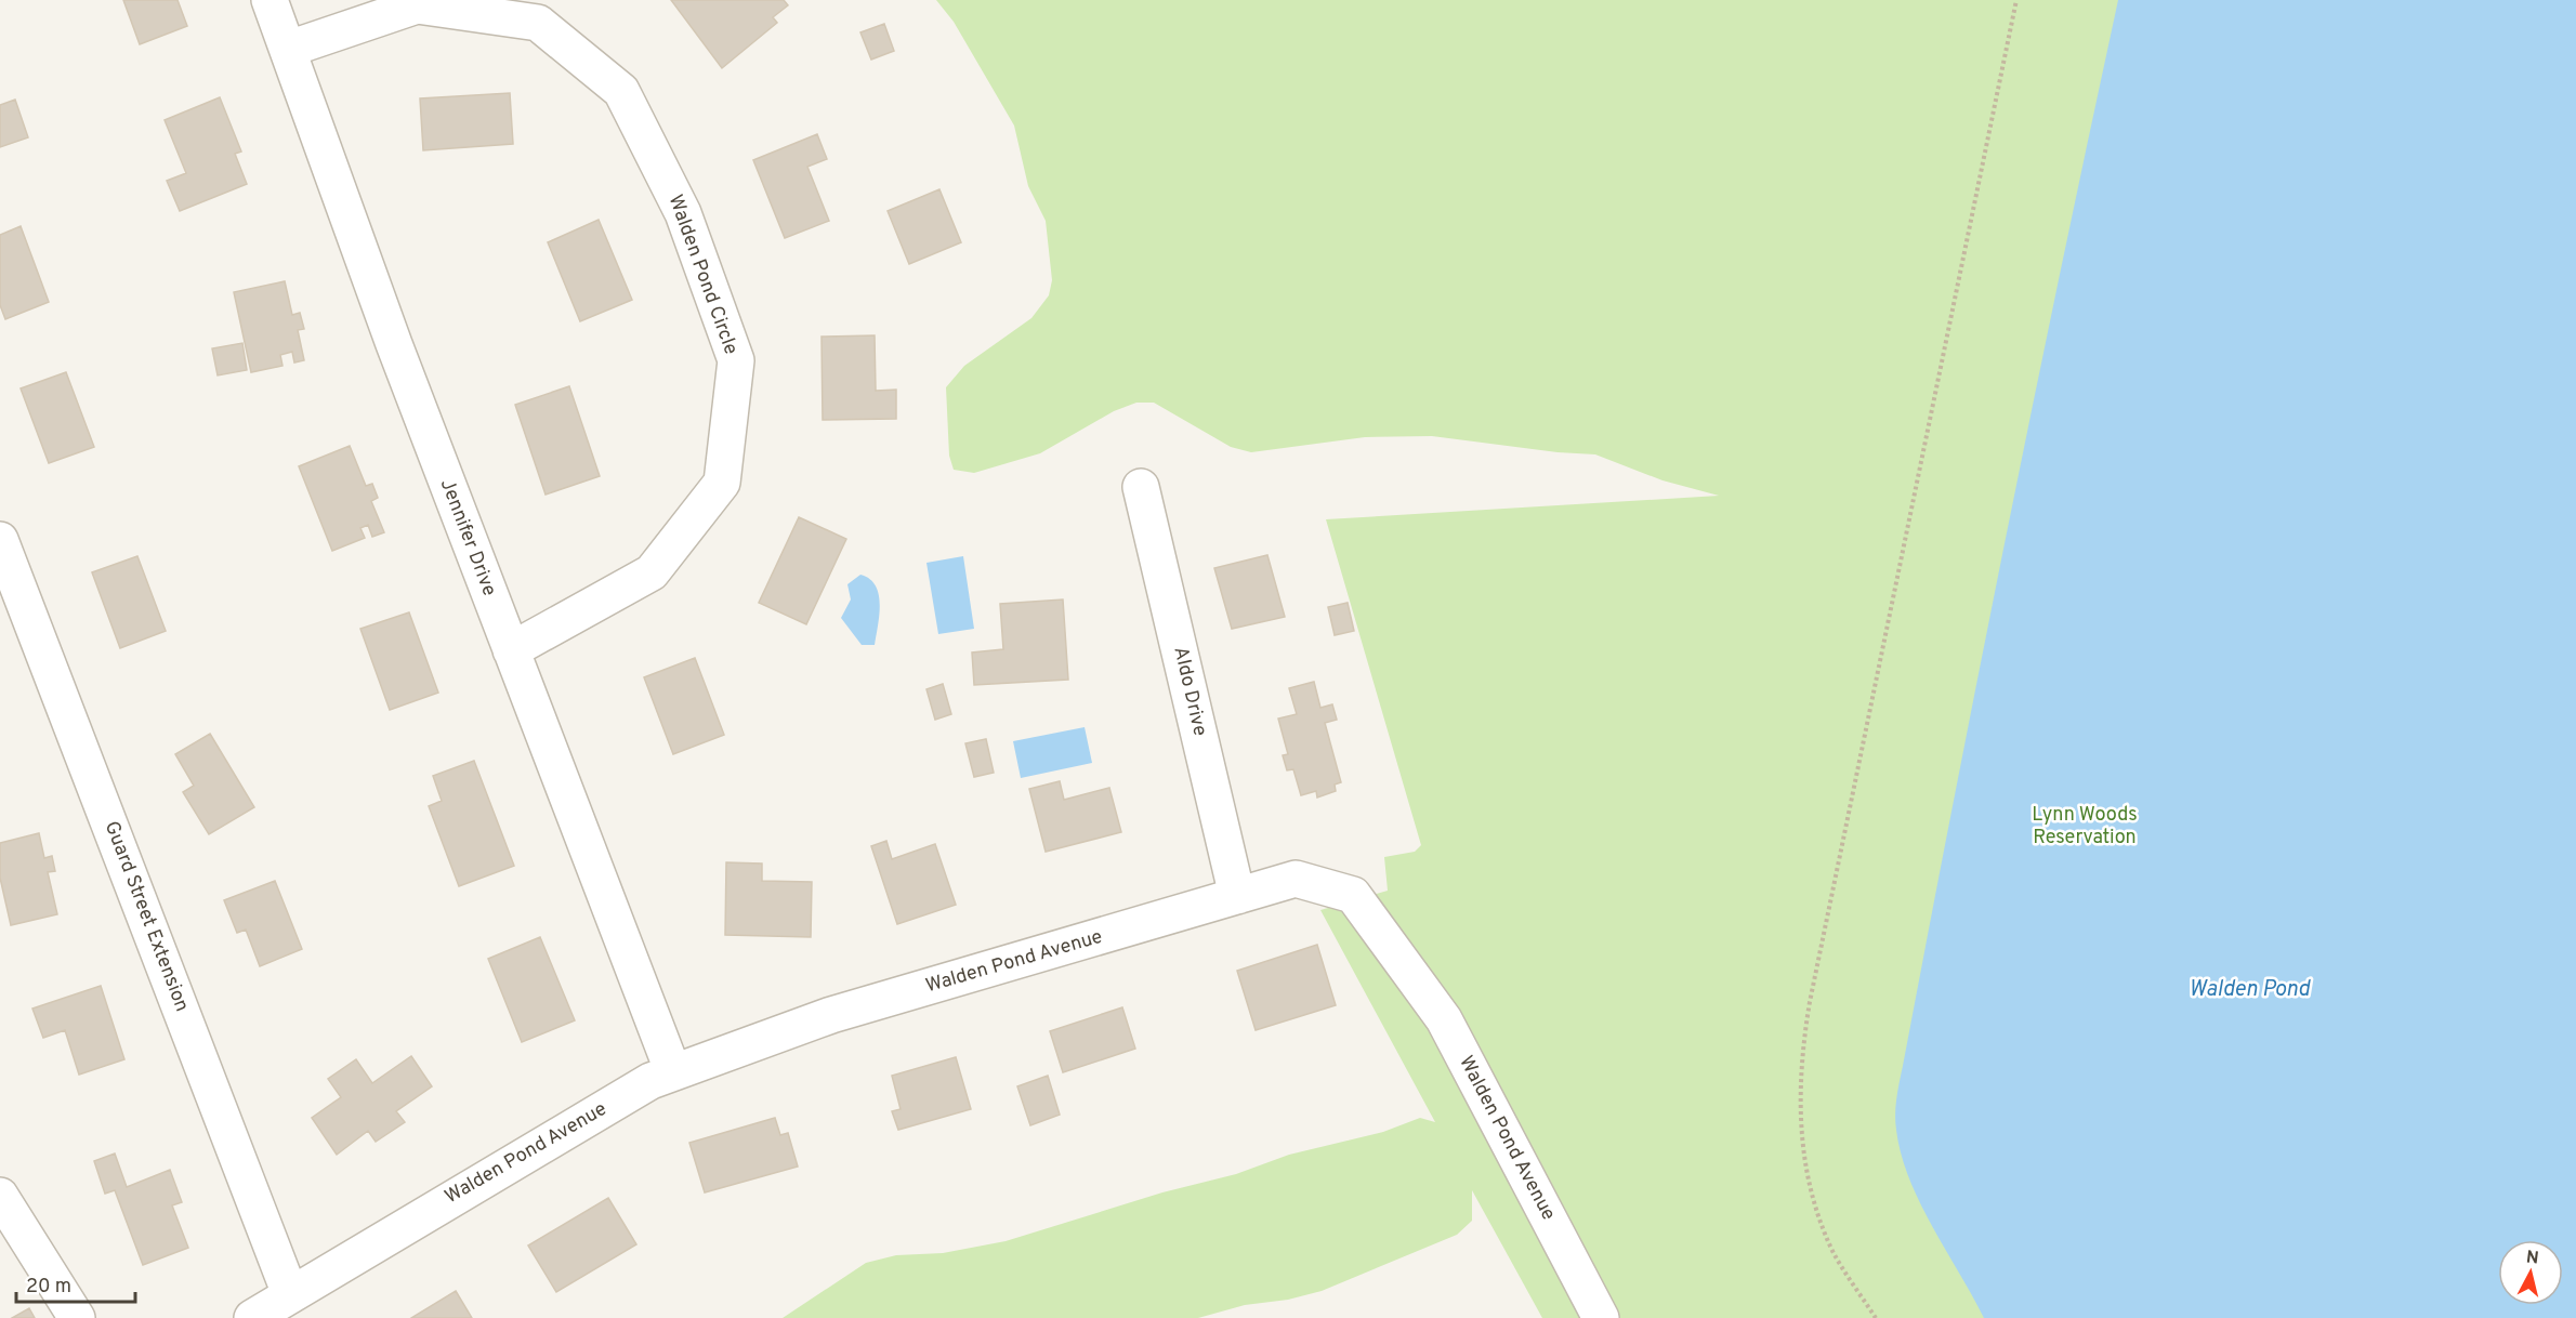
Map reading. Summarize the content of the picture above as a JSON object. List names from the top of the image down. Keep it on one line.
{"streets":{"street":["Walden Pond Circle","Jennifer Drive","Aldo Drive","Guard Street Extension","Walden Pond Avenue"]},"crossings":[["Walden Pond Circle","Jennifer Drive"],["Jennifer Drive","Walden Pond Avenue"],["Aldo Drive","Walden Pond Avenue"],["Guard Street Extension","Walden Pond Avenue"]],"water":["Walden Pond"],"parks":["Lynn Woods Reservation"],"scale_bar":"20 m","north":"top"}
